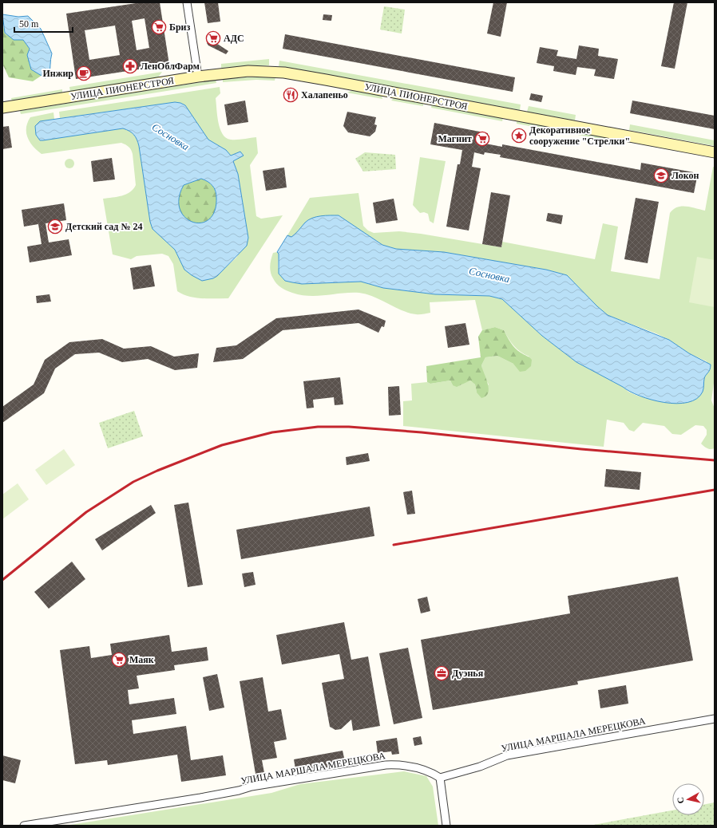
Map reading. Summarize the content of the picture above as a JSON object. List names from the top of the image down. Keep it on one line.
{"streets":{"street":["УЛИЦА ПИОНЕРСТРОЯ","УЛИЦА МАРШАЛА МЕРЕЦКОВА"]},"water":["Сосновка"],"places":{"supermarket":["Бриз","АДС","Магнит","Маяк"],"pharmacy":["ЛенОблФарм"],"cafe":["Инжир"],"restaurant":["Халапеньо"],"place":["Декоративное сооружение \"Стрелки\""],"school or university":["Локон","Детский сад № 24"],"office":["Дуэнья"]},"scale_bar":"50 m","north":"left"}
